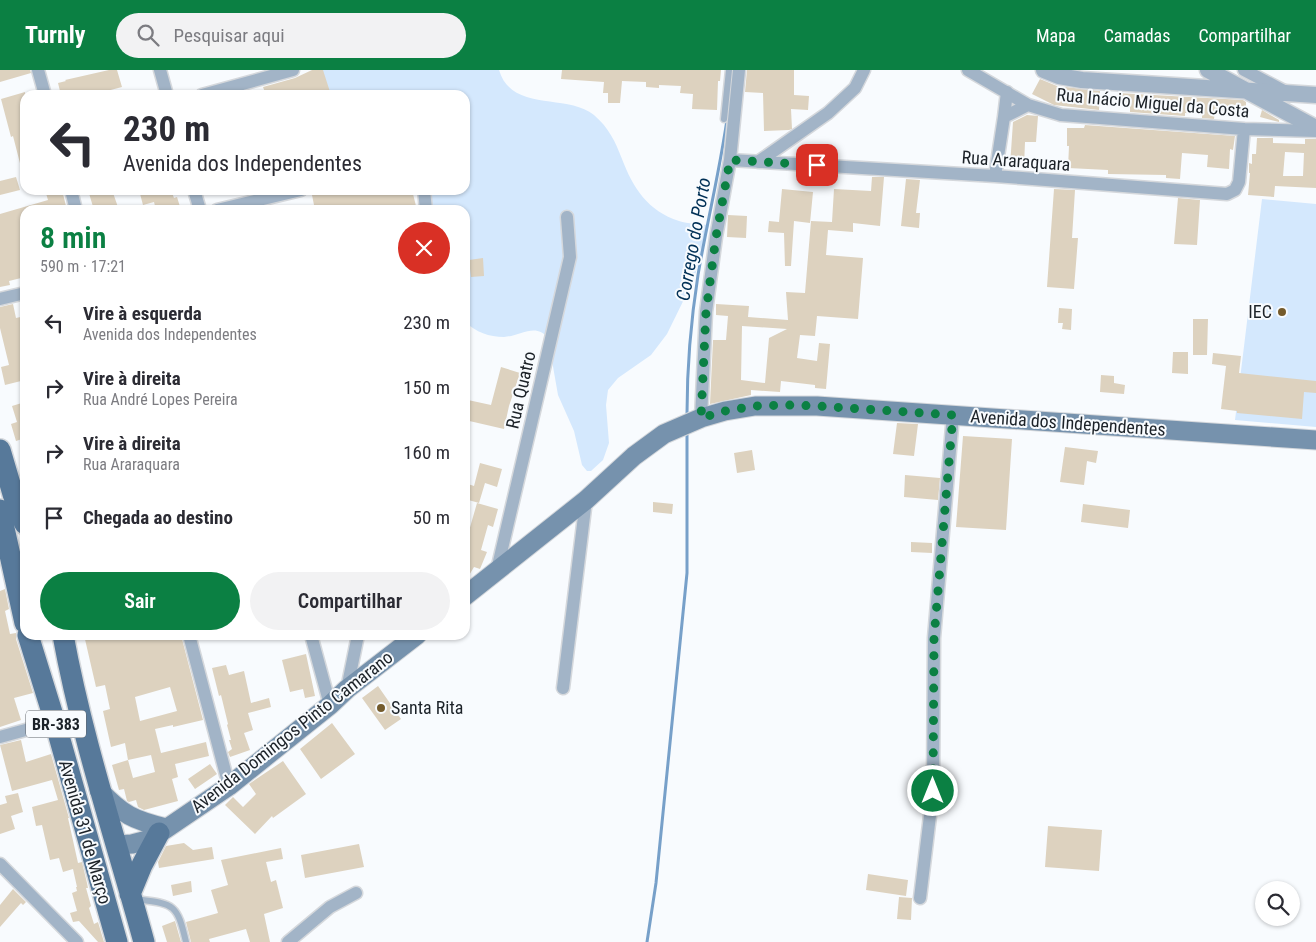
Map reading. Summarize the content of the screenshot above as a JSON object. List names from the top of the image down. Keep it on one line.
{"streets":{"main road":["Avenida dos Independentes","BR-383","Avenida Domingos Pinto Camarano","Avenida 31 de Março"],"street":["Rua Inácio Miguel da Costa","Rua Araraquara","Rua Quatro"]},"crossings":[["Rua Inácio Miguel da Costa","Rua Araraquara"],["Avenida Domingos Pinto Camarano","Avenida 31 de Março"]],"water":["Corrego do Porto"],"places":["IEC","Santa Rita"],"page":{"header":"Turnly","search":"Pesquisar aqui","nav":["Mapa","Camadas","Compartilhar"],"turn":["230 m","Avenida dos Independentes"],"heading":["8 min","590 m · 17:21"],"list":[{"name":"Vire à esquerda","note":"Avenida dos Independentes","value":"230 m"},{"name":"Vire à direita","note":"Rua André Lopes Pereira","value":"150 m"},{"name":"Vire à direita","note":"Rua Araraquara","value":"160 m"},{"name":"Chegada ao destino","value":"50 m"}],"buttons":["Sair","Compartilhar"]}}
